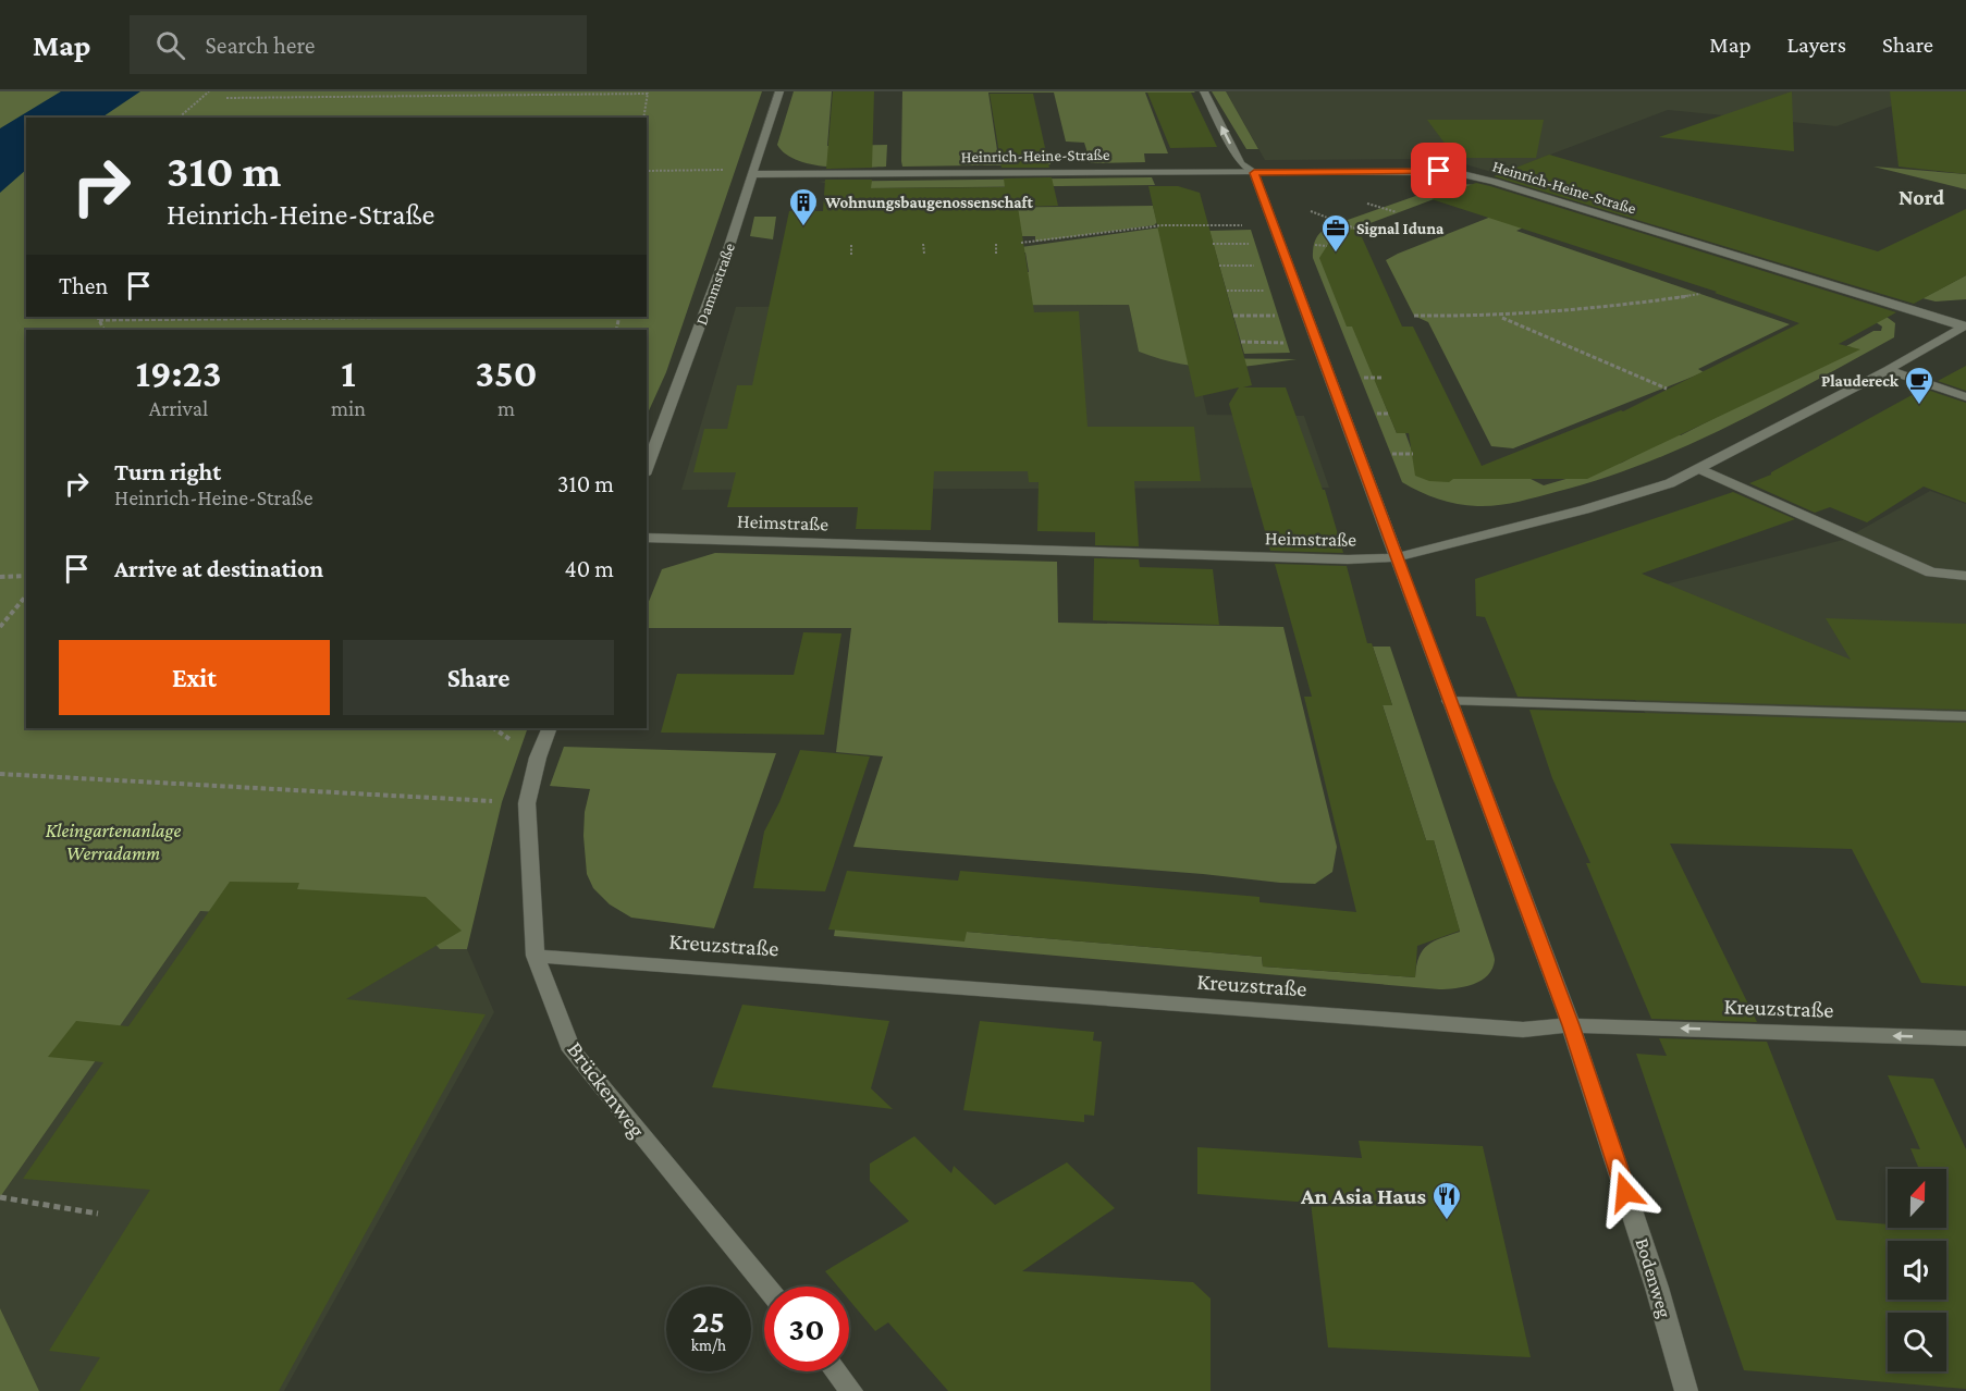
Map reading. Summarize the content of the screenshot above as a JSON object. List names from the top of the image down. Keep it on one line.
{"streets":{"street":["Heinrich-Heine-Straße","Dammstraße","Heimstraße","Kreuzstraße","Brückenweg","Bodenweg"]},"crossings":[["Heinrich-Heine-Straße","Dammstraße"],["Heinrich-Heine-Straße","Heimstraße"],["Heinrich-Heine-Straße","Bodenweg"],["Heimstraße","Bodenweg"],["Kreuzstraße","Brückenweg"],["Kreuzstraße","Bodenweg"]],"districts":["Nord"],"parks":["Kleingartenanlage Werradamm"],"places":{"building":["Wohnungsbaugenossenschaft"],"office":["Signal Iduna"],"cafe":["Plaudereck"],"restaurant":["An Asia Haus"]},"north":"top","page":{"header":"Map","search":"Search here","nav":["Map","Layers","Share"],"turn":["310 m","Heinrich-Heine-Straße"],"then":"Then","eta":["19:23","Arrival","1","min","350","m"],"list":[{"name":"Turn right","note":"Heinrich-Heine-Straße","value":"310 m"},{"name":"Arrive at destination","value":"40 m"}],"buttons":["Exit","Share"],"speed":"25 km/h","limit":"30"}}
